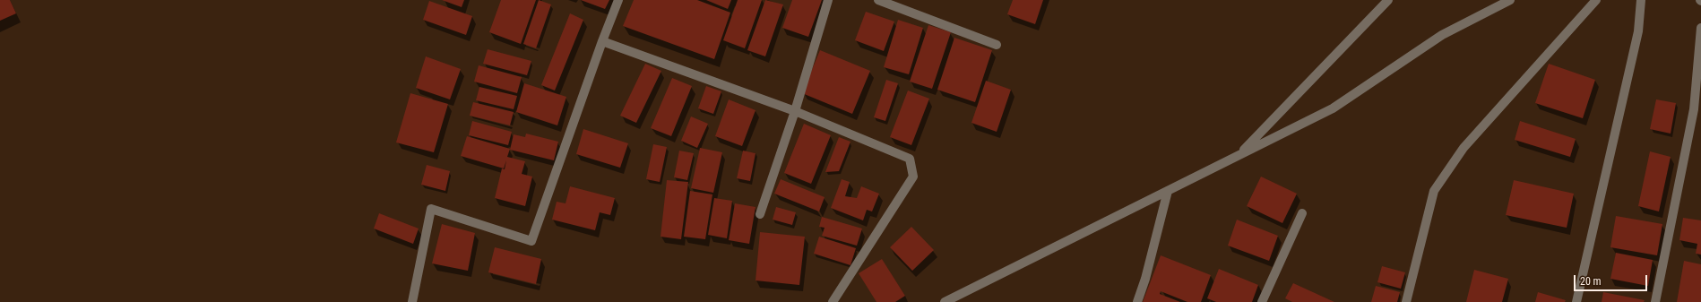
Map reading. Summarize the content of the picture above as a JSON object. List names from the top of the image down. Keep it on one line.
{"scale_bar":"20 m"}
